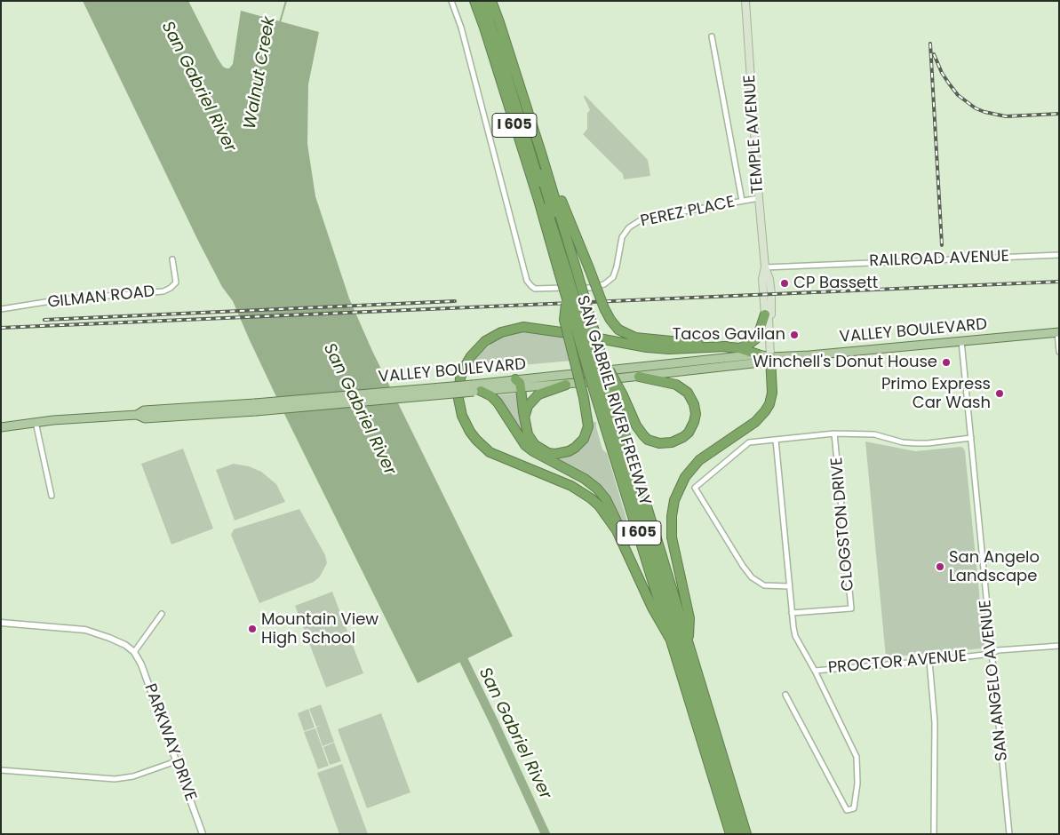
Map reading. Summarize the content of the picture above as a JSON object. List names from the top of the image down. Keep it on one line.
{"streets":{"highway":["I 605","SAN GABRIEL RIVER FREEWAY"],"main road":["TEMPLE AVENUE","VALLEY BOULEVARD"],"street":["PEREZ PLACE","RAILROAD AVENUE","GILMAN ROAD","CLOGSTON DRIVE","PROCTOR AVENUE","SAN ANGELO AVENUE","PARKWAY DRIVE"]},"crossings":[["TEMPLE AVENUE","PEREZ PLACE"],["TEMPLE AVENUE","RAILROAD AVENUE"],["TEMPLE AVENUE","VALLEY BOULEVARD"],["VALLEY BOULEVARD","SAN ANGELO AVENUE"],["PROCTOR AVENUE","SAN ANGELO AVENUE"]],"water":["Walnut Creek","San Gabriel River"],"places":["CP Bassett","Tacos Gavilan","Winchell's Donut House","Primo Express Car Wash","San Angelo Landscape","Mountain View High School"]}
